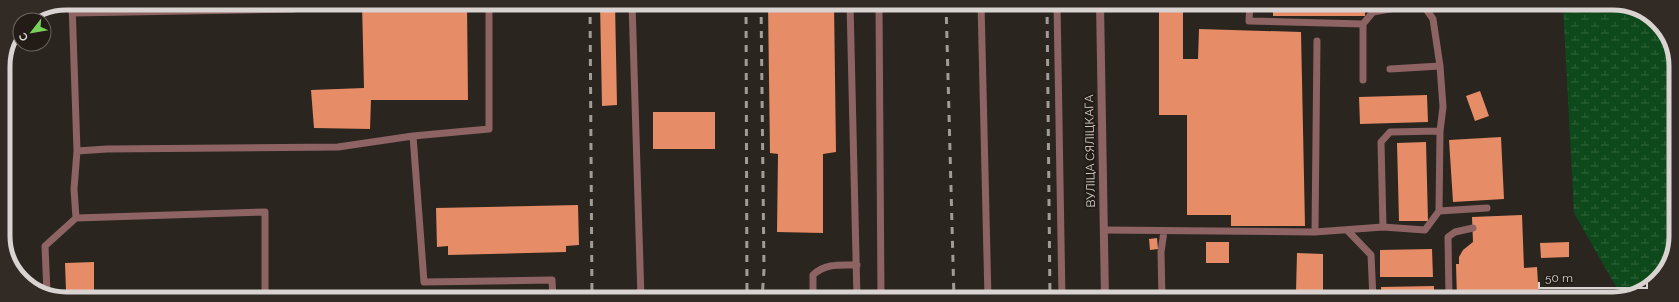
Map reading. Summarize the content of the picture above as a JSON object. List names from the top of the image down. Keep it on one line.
{"streets":{"street":["ВУЛІЦА СЯЛІЦКАГА"]},"scale_bar":"50 m","north":"bottom left"}
